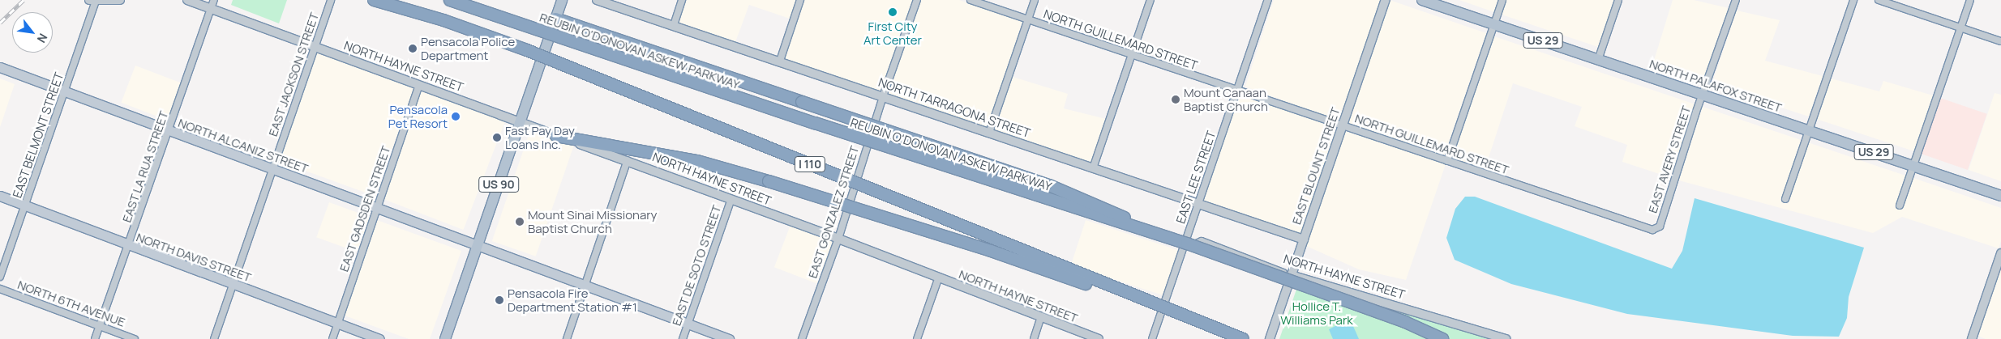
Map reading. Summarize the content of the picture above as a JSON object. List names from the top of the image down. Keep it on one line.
{"streets":{"highway":["REUBIN O'DONOVAN ASKEW PARKWAY","I 110"],"main road":["US 29","NORTH PALAFOX STREET","NORTH ALCANIZ STREET","US 90","NORTH DAVIS STREET"],"street":["NORTH GUILLEMARD STREET","NORTH HAYNE STREET","EAST JACKSON STREET","NORTH TARRAGONA STREET","EAST BELMONT STREET","EAST AVERY STREET","EAST BLOUNT STREET","EAST LA RUA STREET","EAST LEE STREET","EAST GADSDEN STREET","EAST GONZALEZ STREET","EAST DE SOTO STREET","NORTH 6TH AVENUE"]},"crossings":[["NORTH GUILLEMARD STREET","EAST AVERY STREET"],["NORTH GUILLEMARD STREET","EAST BLOUNT STREET"],["NORTH GUILLEMARD STREET","EAST LEE STREET"],["NORTH HAYNE STREET","EAST JACKSON STREET"],["NORTH HAYNE STREET","EAST BLOUNT STREET"],["NORTH HAYNE STREET","EAST LA RUA STREET"],["NORTH HAYNE STREET","EAST LEE STREET"],["NORTH HAYNE STREET","US 90"],["NORTH HAYNE STREET","EAST GADSDEN STREET"],["NORTH HAYNE STREET","EAST GONZALEZ STREET"],["NORTH HAYNE STREET","EAST DE SOTO STREET"],["EAST JACKSON STREET","NORTH ALCANIZ STREET"],["EAST JACKSON STREET","NORTH DAVIS STREET"],["NORTH PALAFOX STREET","EAST AVERY STREET"],["NORTH TARRAGONA STREET","EAST BLOUNT STREET"],["NORTH TARRAGONA STREET","EAST LEE STREET"],["NORTH TARRAGONA STREET","EAST GONZALEZ STREET"],["EAST BELMONT STREET","NORTH ALCANIZ STREET"],["EAST BELMONT STREET","NORTH DAVIS STREET"],["NORTH ALCANIZ STREET","EAST LA RUA STREET"],["NORTH ALCANIZ STREET","US 90"],["NORTH ALCANIZ STREET","EAST GADSDEN STREET"],["NORTH ALCANIZ STREET","EAST DE SOTO STREET"],["EAST LA RUA STREET","NORTH DAVIS STREET"],["EAST LA RUA STREET","NORTH 6TH AVENUE"],["EAST GADSDEN STREET","NORTH DAVIS STREET"]],"parks":["Hollice T. Williams Park"],"places":["First City Art Center","Pensacola Police Department","Mount Canaan Baptist Church","Pensacola Pet Resort","Fast Pay Day Loans Inc.","Mount Sinai Missionary Baptist Church","Pensacola Fire Department Station #1"],"north":"bottom right"}
